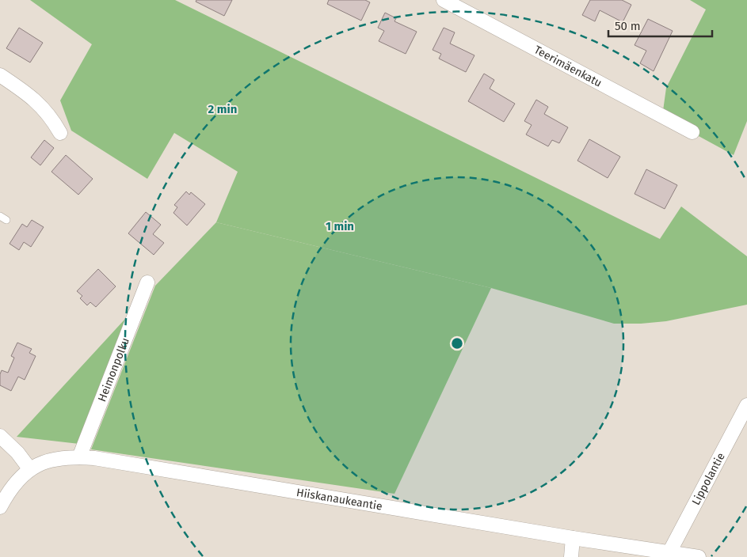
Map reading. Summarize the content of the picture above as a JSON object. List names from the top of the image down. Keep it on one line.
{"streets":{"street":["Teerimäenkatu","Heimonpolku","Lippolantie","Hiiskanaukeantie"]},"crossings":[["Heimonpolku","Hiiskanaukeantie"],["Lippolantie","Hiiskanaukeantie"]],"scale_bar":"50 m","rings":["2 min","1 min"]}
